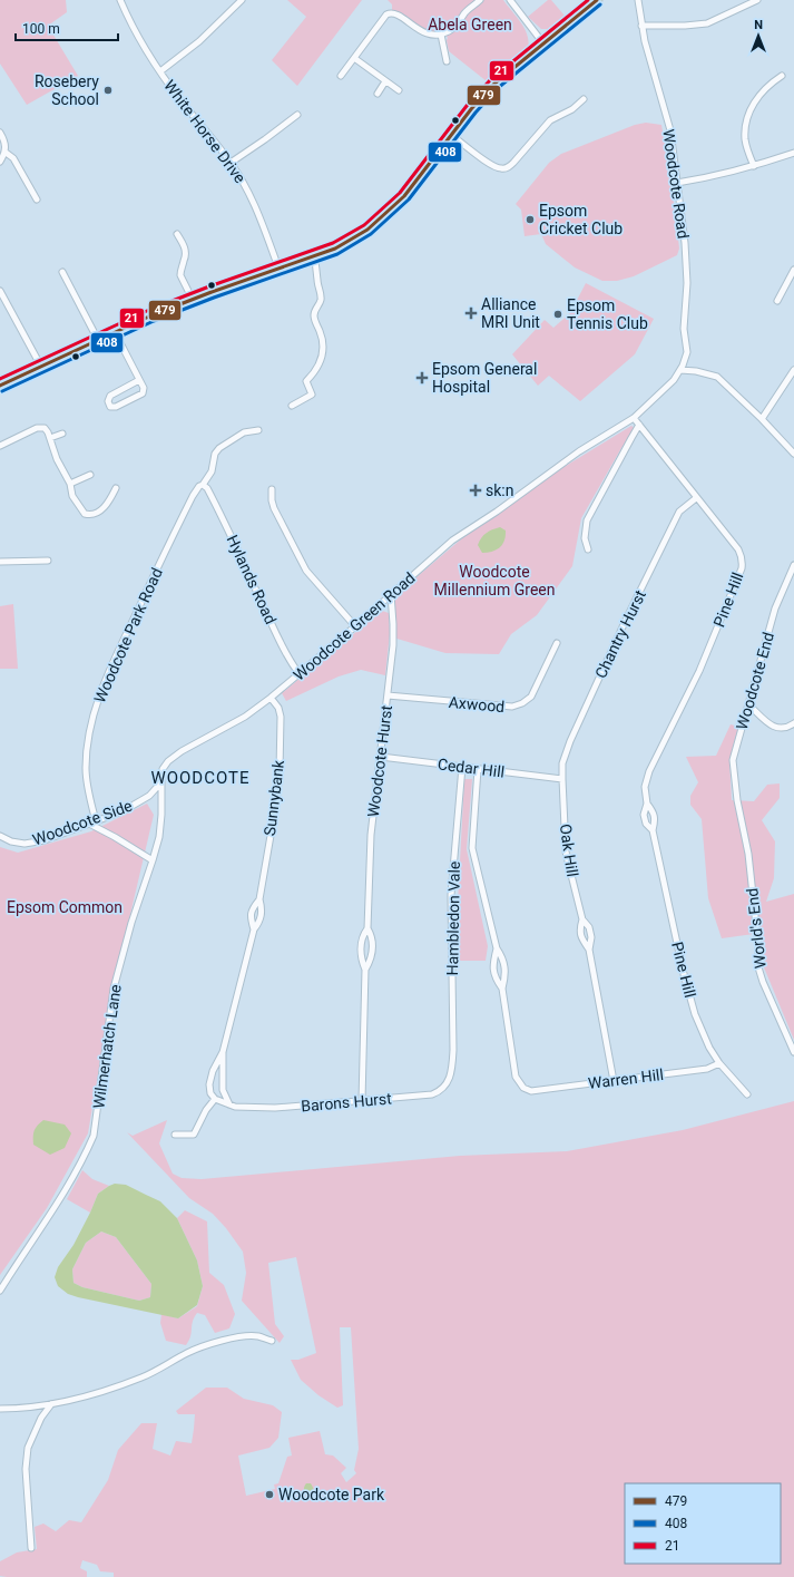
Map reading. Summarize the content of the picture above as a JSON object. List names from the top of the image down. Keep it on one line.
{"streets":{"street":["White Horse Drive","Woodcote Road","Hylands Road","Pine Hill","Woodcote Green Road","Chantry Hurst","Woodcote Park Road","Woodcote End","Axwood","Woodcote Hurst","Cedar Hill","Sunnybank","Woodcote Side","Oak Hill","Hambledon Vale","World's End","Wilmerhatch Lane","Warren Hill","Barons Hurst"]},"crossings":[["Woodcote Road","Woodcote Green Road"],["Hylands Road","Woodcote Green Road"],["Hylands Road","Woodcote Park Road"],["Pine Hill","Woodcote Green Road"],["Pine Hill","Chantry Hurst"],["Pine Hill","Warren Hill"],["Woodcote Green Road","Woodcote Hurst"],["Woodcote Green Road","Sunnybank"],["Woodcote Green Road","Woodcote Side"],["Woodcote Green Road","Wilmerhatch Lane"],["Chantry Hurst","Cedar Hill"],["Chantry Hurst","Oak Hill"],["Woodcote Park Road","Woodcote Side"],["Woodcote End","World's End"],["Axwood","Woodcote Hurst"],["Woodcote Hurst","Cedar Hill"],["Woodcote Hurst","Barons Hurst"],["Cedar Hill","Oak Hill"],["Cedar Hill","Hambledon Vale"],["Sunnybank","Barons Hurst"],["Woodcote Side","Wilmerhatch Lane"],["Oak Hill","Warren Hill"],["Hambledon Vale","Barons Hurst"]],"districts":["WOODCOTE"],"parks":["Abela Green","Woodcote Millennium Green","Epsom Common"],"places":{"other":["Rosebery School","Epsom Cricket Club","Epsom Tennis Club","Woodcote Park"],"health":["Alliance MRI Unit","Epsom General Hospital","sk:n"]},"lines":["transit line 479","transit line 21","transit line 408"],"legend":["479","408","21"],"scale_bar":"100 m","north":"top"}
